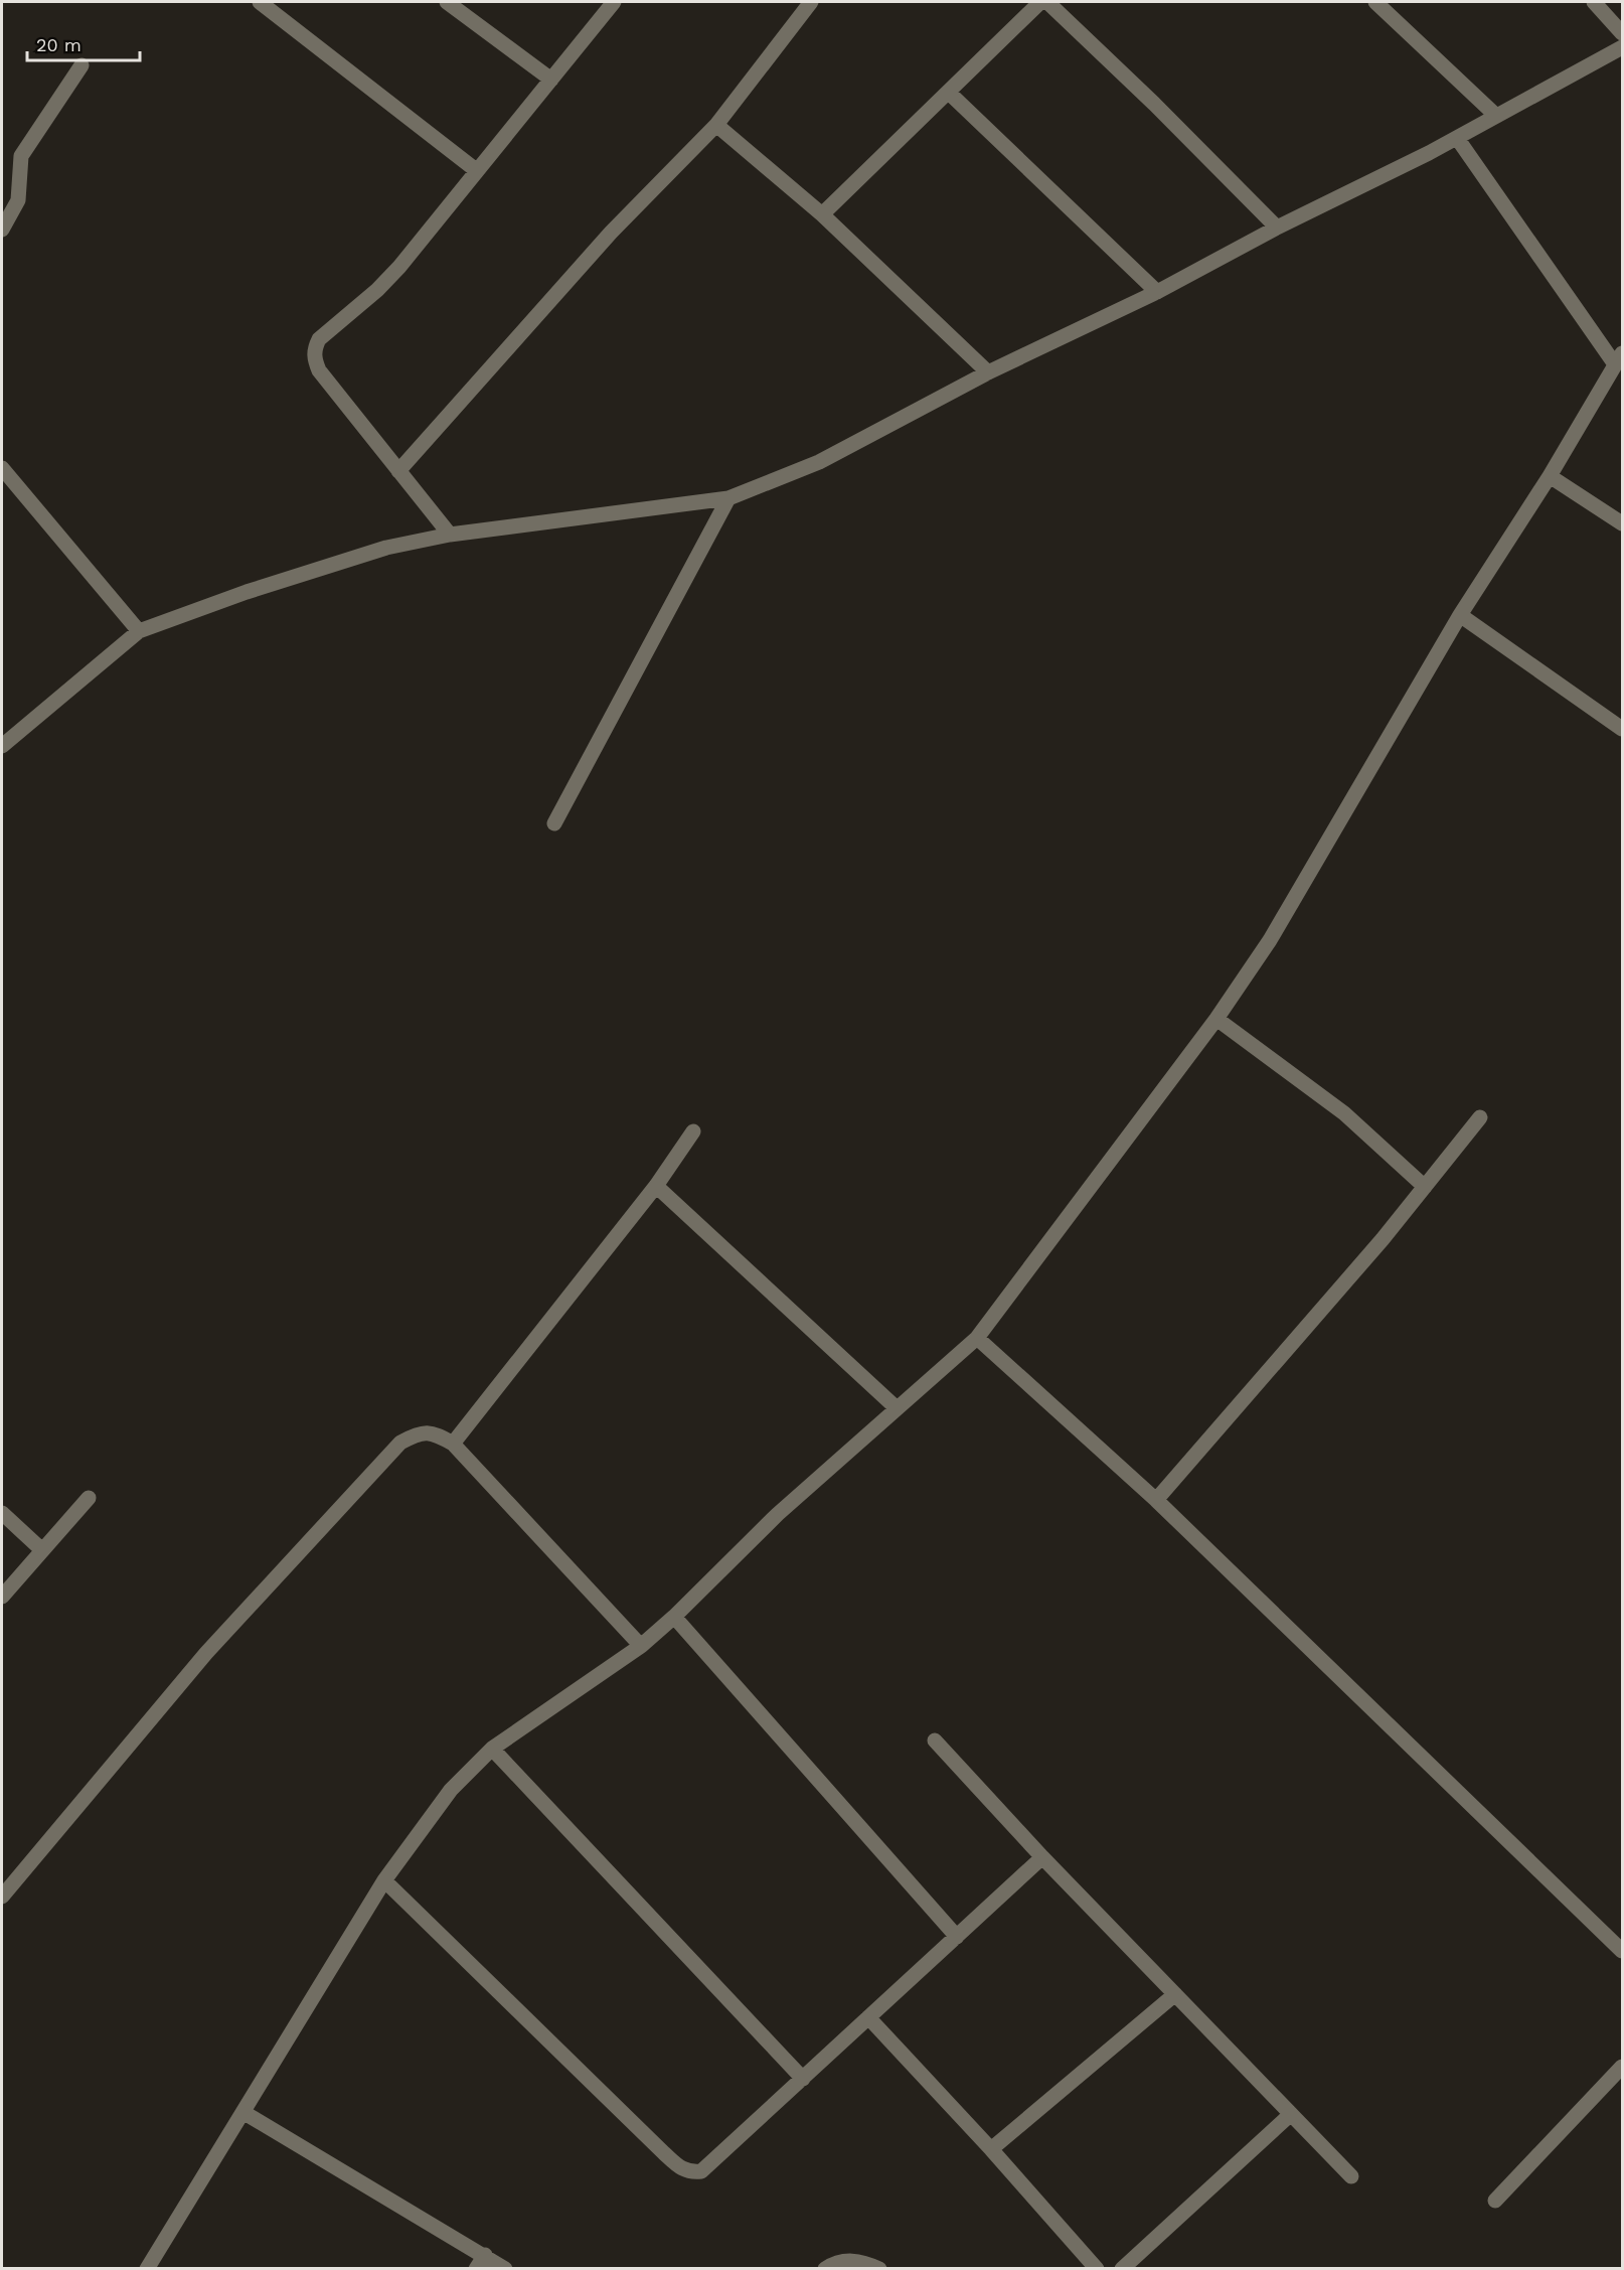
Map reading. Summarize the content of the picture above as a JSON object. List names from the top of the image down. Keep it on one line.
{"scale_bar":"20 m"}
